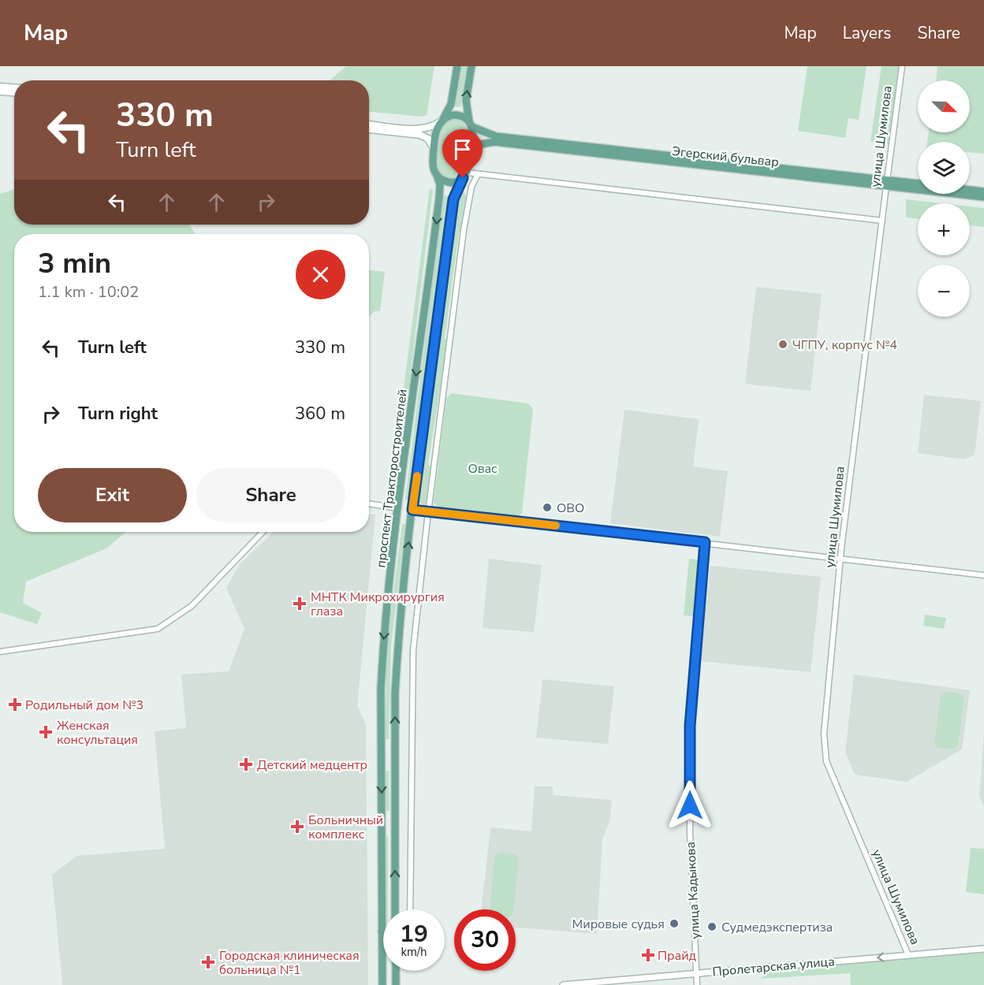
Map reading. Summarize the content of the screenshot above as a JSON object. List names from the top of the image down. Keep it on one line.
{"streets":{"main road":["Эгерский бульвар","проспект Тракторостроителей"],"street":["улица Шумилова","улица Кадыкова","Пролетарская улица"]},"crossings":[["улица Шумилова","Эгерский бульвар"],["улица Шумилова","Пролетарская улица"],["Эгерский бульвар","проспект Тракторостроителей"],["улица Кадыкова","Пролетарская улица"]],"one_way":["Пролетарская улица"],"parks":["Овас"],"places":{"other":["ЧГПУ, корпус №4","ОВО","Мировые судья","Судмедэкспертиза"],"health":["МНТК Микрохирургия глаза","Родильный дом №3","Женская консультация","Детский медцентр","Больничный комплекс","Прайд","Городская клиническая больница №1"]},"north":"bottom right","page":{"header":"Map","nav":["Map","Layers","Share"],"map_buttons":["+","−"],"turn":["330 m","Turn left"],"heading":["3 min","1.1 km · 10:02"],"list":[{"name":"Turn left","value":"330 m"},{"name":"Turn right","value":"360 m"}],"buttons":["Exit","Share"],"speed":"19 km/h","limit":"30"}}
